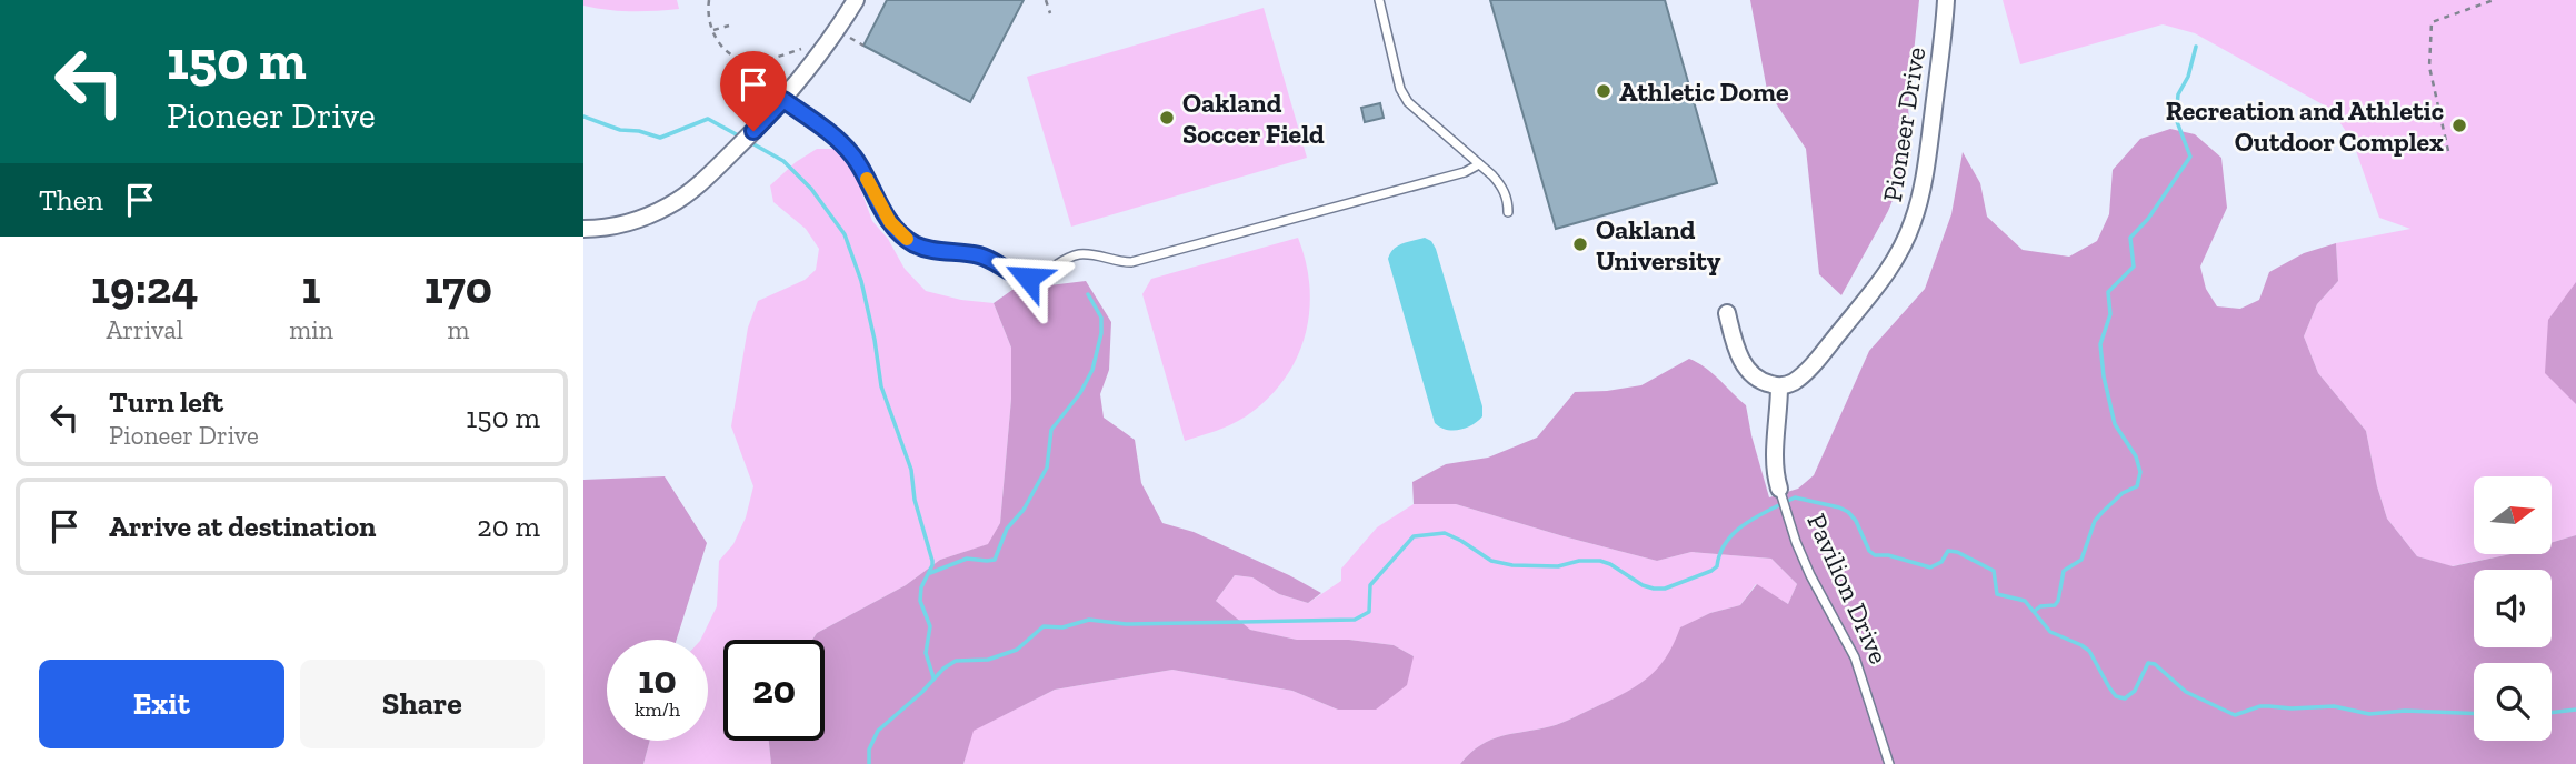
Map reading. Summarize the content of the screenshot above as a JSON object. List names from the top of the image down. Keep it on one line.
{"streets":{"street":["Pioneer Drive","Pavilion Drive"]},"crossings":[["Pioneer Drive","Pavilion Drive"]],"places":["Athletic Dome","Oakland Soccer Field","Recreation and Athletic Outdoor Complex","Oakland University"],"north":"right","page":{"turn":["150 m","Pioneer Drive"],"then":"Then","eta":["19:24","Arrival","1","min","170","m"],"list":[{"name":"Turn left","note":"Pioneer Drive","value":"150 m"},{"name":"Arrive at destination","value":"20 m"}],"speed":"10 km/h","limit":"20","buttons":["Exit","Share"]}}
